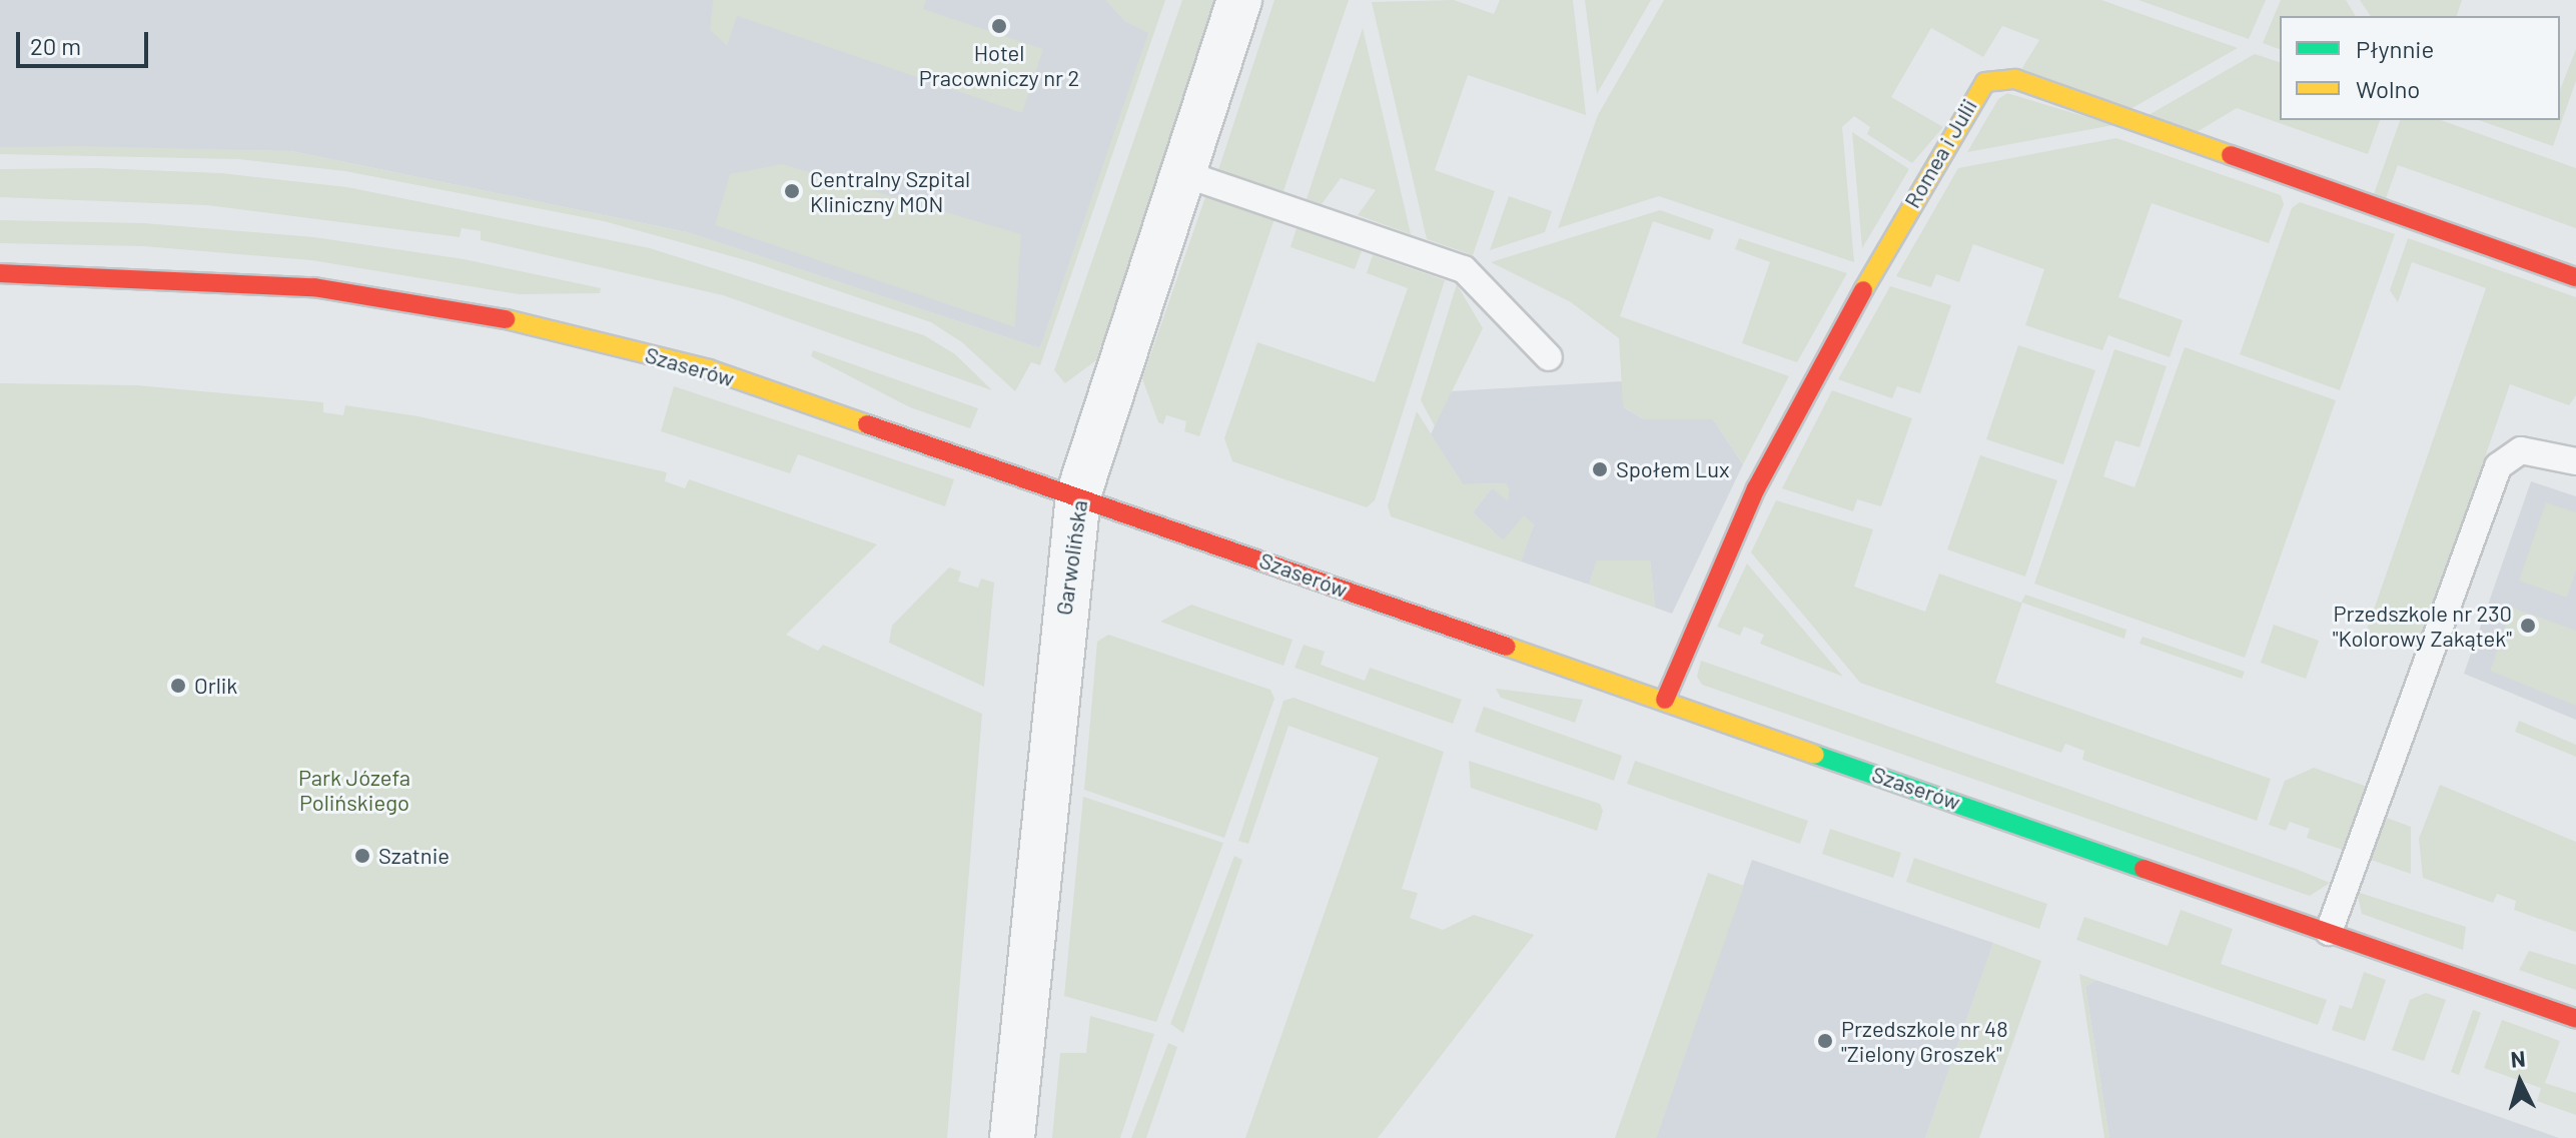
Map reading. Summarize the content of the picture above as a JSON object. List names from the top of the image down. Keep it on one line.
{"streets":{"street":["Romea i Julii","Szaserów","Garwolińska"]},"crossings":[["Romea i Julii","Szaserów"],["Szaserów","Garwolińska"]],"parks":["Park Józefa Polińskiego"],"places":["Hotel Pracowniczy nr 2","Centralny Szpital Kliniczny MON","Społem Lux","Przedszkole nr 230 \"Kolorowy Zakątek\"","Orlik","Szatnie","Przedszkole nr 48 \"Zielony Groszek\""],"legend":["Płynnie","Wolno"],"scale_bar":"20 m","north":"top"}
